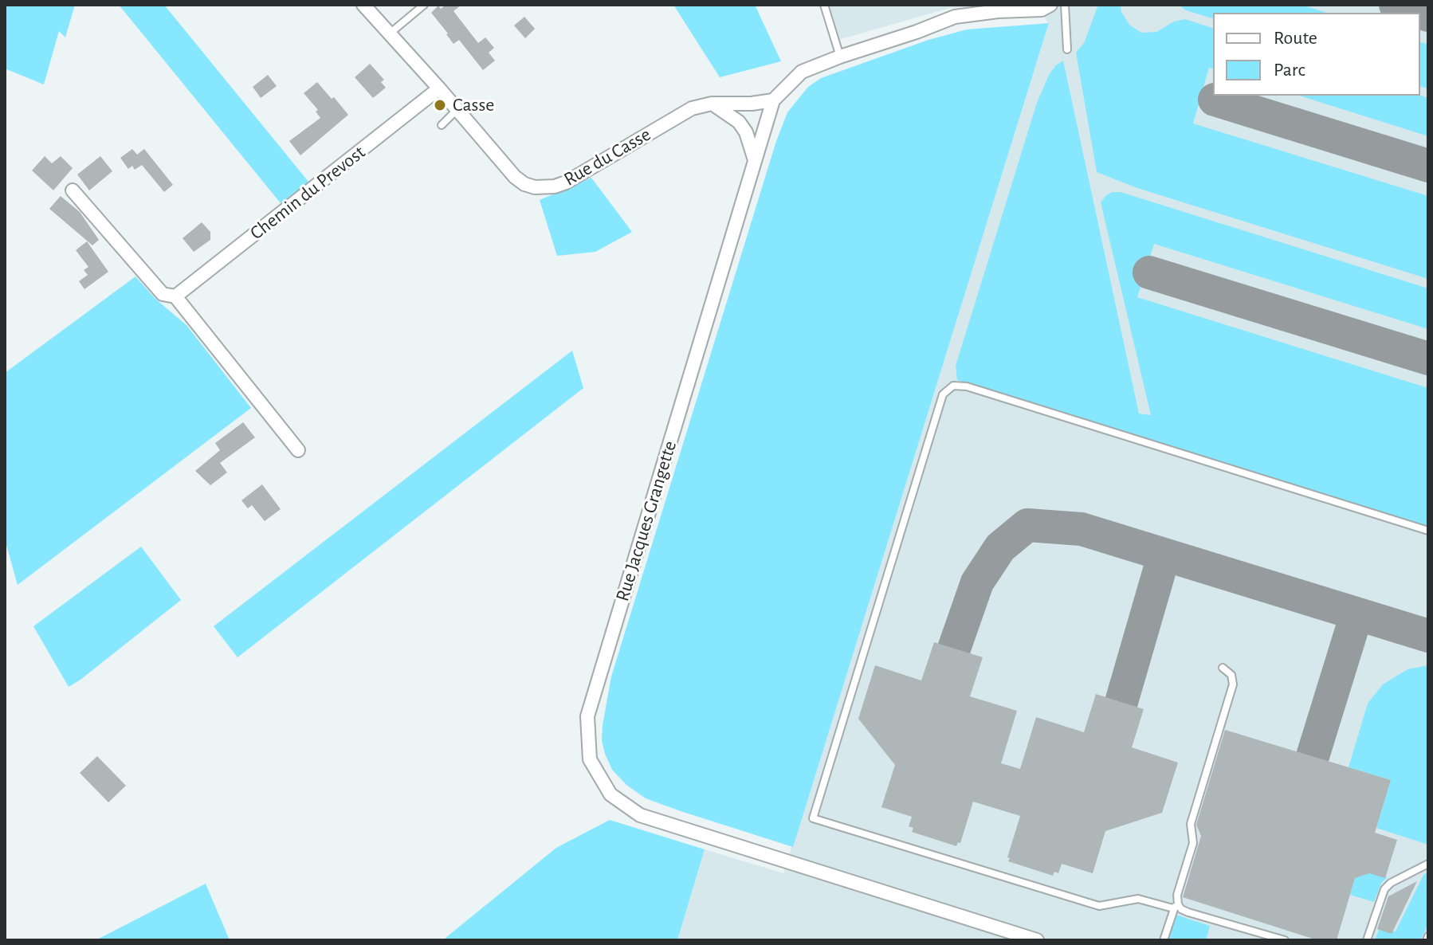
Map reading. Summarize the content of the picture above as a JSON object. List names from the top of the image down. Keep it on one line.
{"streets":{"street":["Rue du Casse","Chemin du Prevost","Rue Jacques Grangette"]},"crossings":[["Rue du Casse","Chemin du Prevost"],["Rue du Casse","Rue Jacques Grangette"]],"places":["Casse"],"legend":["Route","Parc"]}
